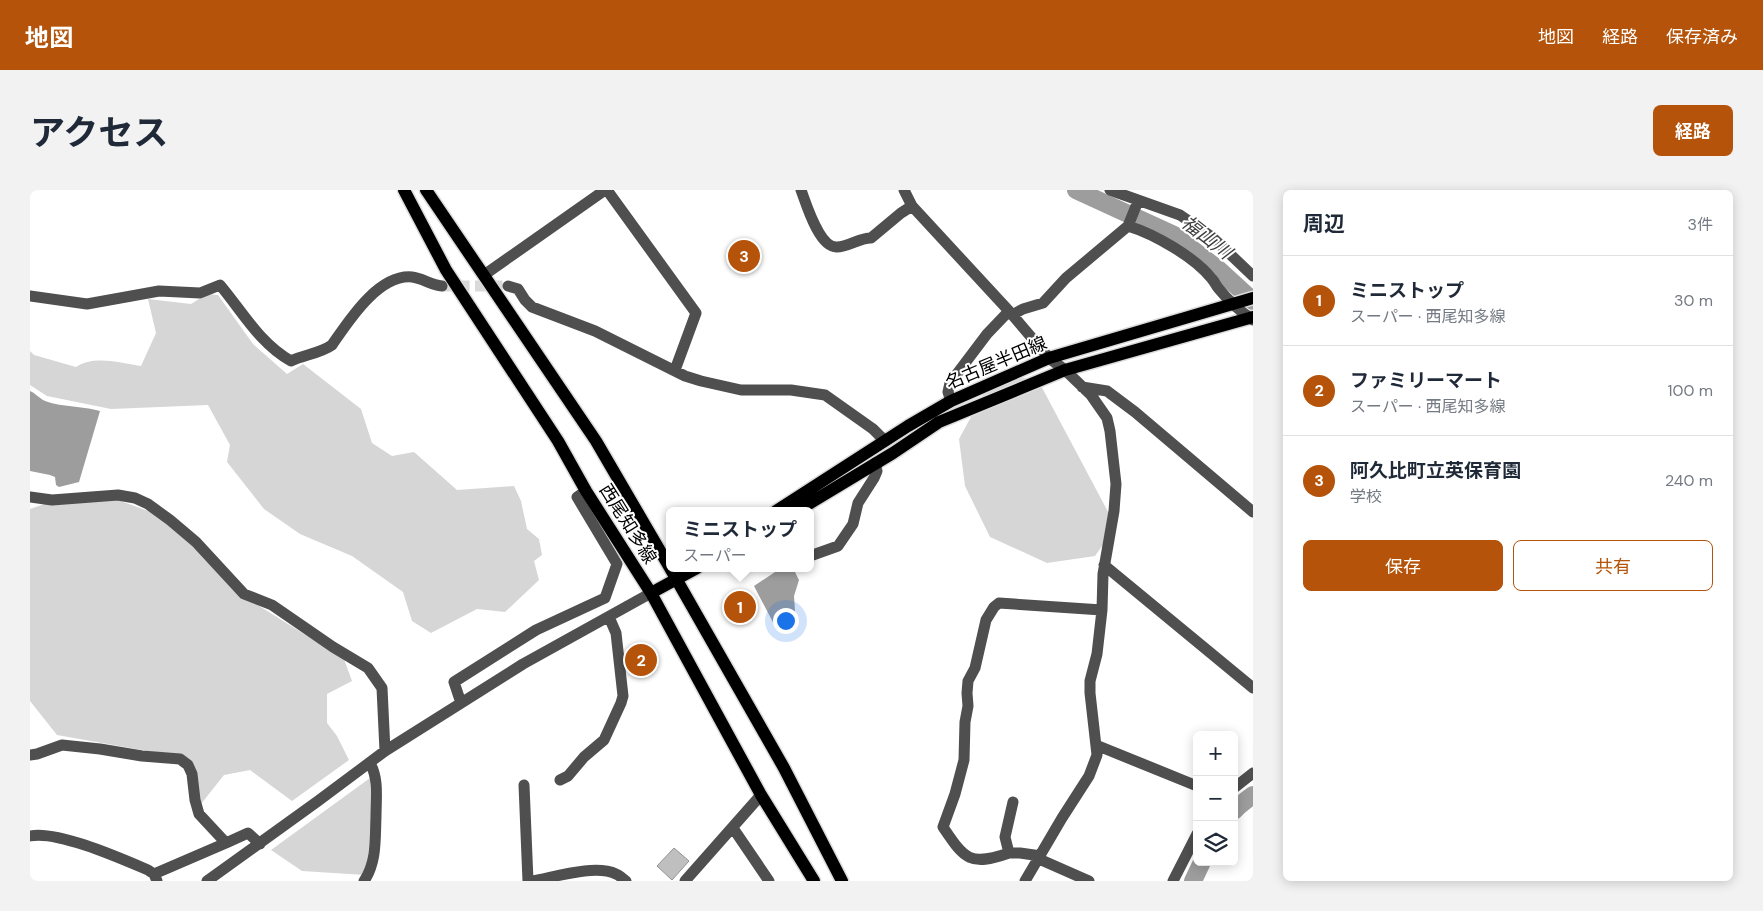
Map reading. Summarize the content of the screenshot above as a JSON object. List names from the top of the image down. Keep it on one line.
{"streets":{"main road":["名古屋半田線","西尾知多線"]},"water":["福山川"],"page":{"header":"地図","nav":["地図","経路","保存済み"],"title":"アクセス","buttons":["経路",["保存","共有"]],"heading":["周辺","3件"],"pins":["3","1","2"],"list":[{"mark":"1","name":"ミニストップ","note":"スーパー · 西尾知多線","value":"30 m"},{"mark":"2","name":"ファミリーマート","note":"スーパー · 西尾知多線","value":"100 m"},{"mark":"3","name":"阿久比町立英保育園","note":"学校","value":"240 m"}],"popup":["ミニストップ","スーパー"],"map_buttons":["+","−"]}}
